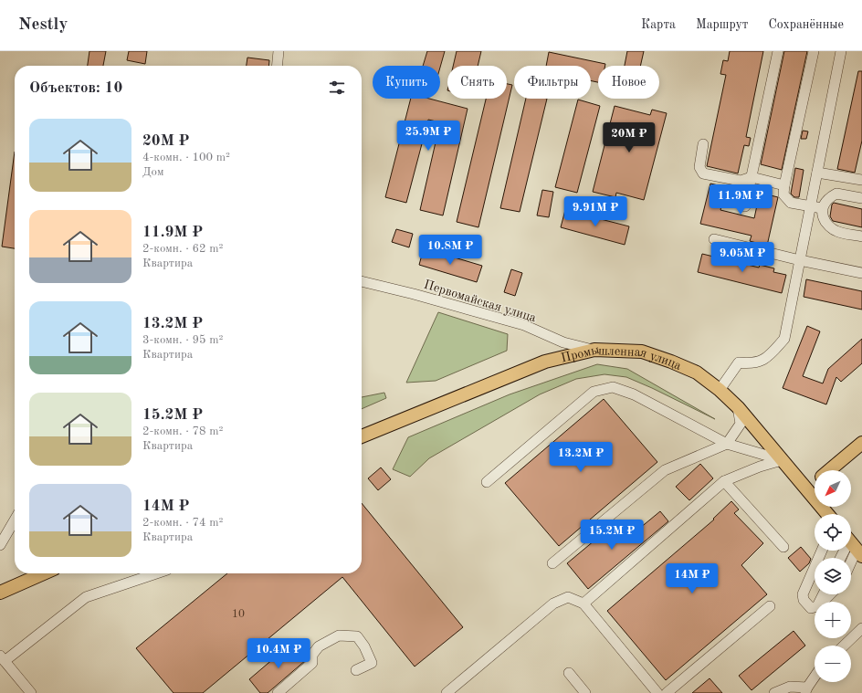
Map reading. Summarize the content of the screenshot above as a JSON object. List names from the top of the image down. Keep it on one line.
{"streets":{"main road":["Промышленная улица"],"street":["Первомайская улица"]},"crossings":[["Первомайская улица","Промышленная улица"]],"house_numbers":["10"],"north":"bottom left","page":{"header":"Nestly","nav":["Карта","Маршрут","Сохранённые"],"chip":["Купить","Снять","Фильтры","Новое"],"heading":"Объектов: 10","list":[{"name":"20M ₽","note":"4-комн. · 100 m² · Дом"},{"name":"11.9M ₽","note":"2-комн. · 62 m² · Квартира"},{"name":"13.2M ₽","note":"3-комн. · 95 m² · Квартира"},{"name":"15.2M ₽","note":"2-комн. · 78 m² · Квартира"},{"name":"14M ₽","note":"2-комн. · 74 m² · Квартира"}],"price":["25.9M ₽","20M ₽","11.9M ₽","9.91M ₽","10.8M ₽","9.05M ₽","13.2M ₽","15.2M ₽","14M ₽","10.4M ₽"],"map_buttons":["+","−"]}}
